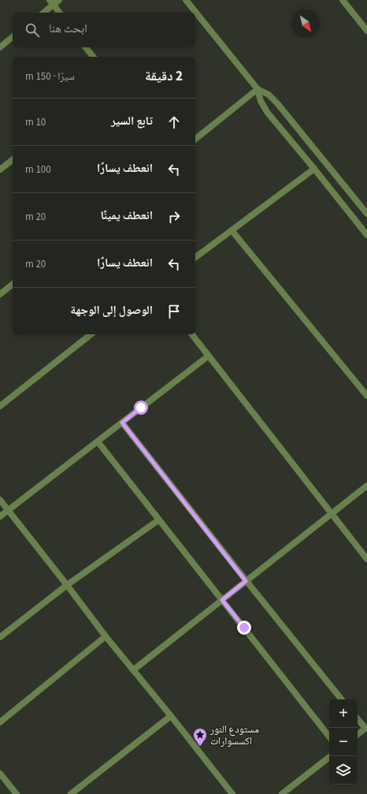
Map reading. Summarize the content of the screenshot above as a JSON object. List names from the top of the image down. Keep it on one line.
{"places":{"place":["مستودع النور اكسسوارات"]},"north":"bottom right","page":{"search":"ابحث هنا","heading":["2 دقيقة","سيرًا · 150 m"],"list":[["تابع السير","10 m"],["انعطف يسارًا","100 m"],["انعطف يمينًا","20 m"],["انعطف يسارًا","20 m"],"الوصول إلى الوجهة"],"map_buttons":["+","−"]}}
